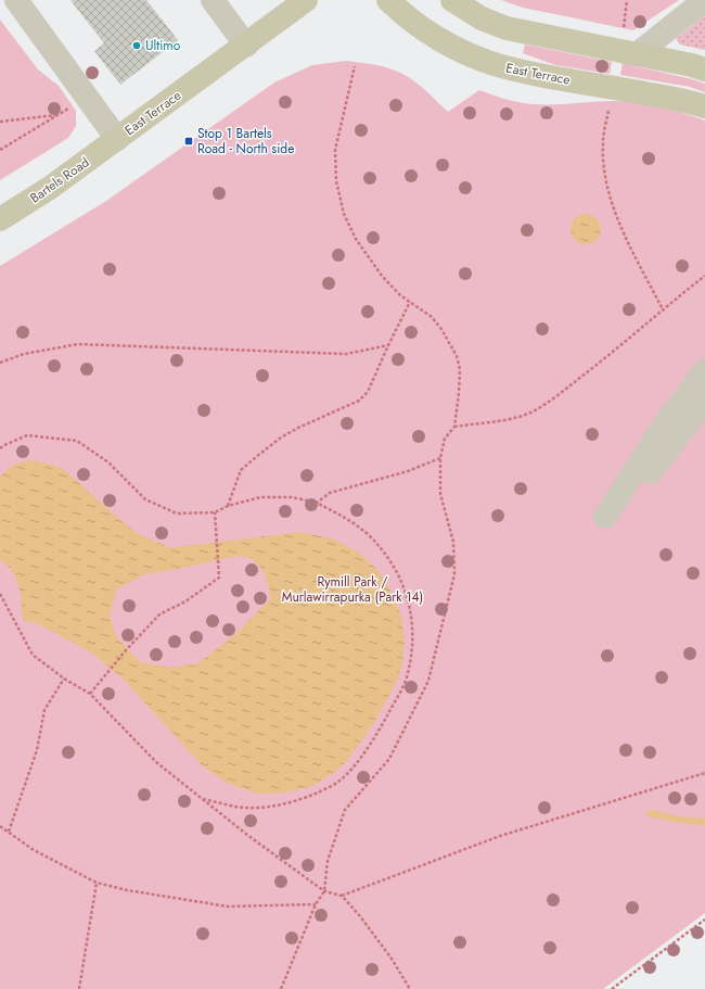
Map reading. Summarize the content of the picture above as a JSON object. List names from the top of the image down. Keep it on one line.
{"streets":{"main road":["East Terrace","Bartels Road"]},"crossings":[["East Terrace","Bartels Road"]],"parks":["Rymill Park / Murlawirrapurka (Park 14)"],"places":{"other":["Ultimo"],"transit":["Stop 1 Bartels Road - North side"]}}
